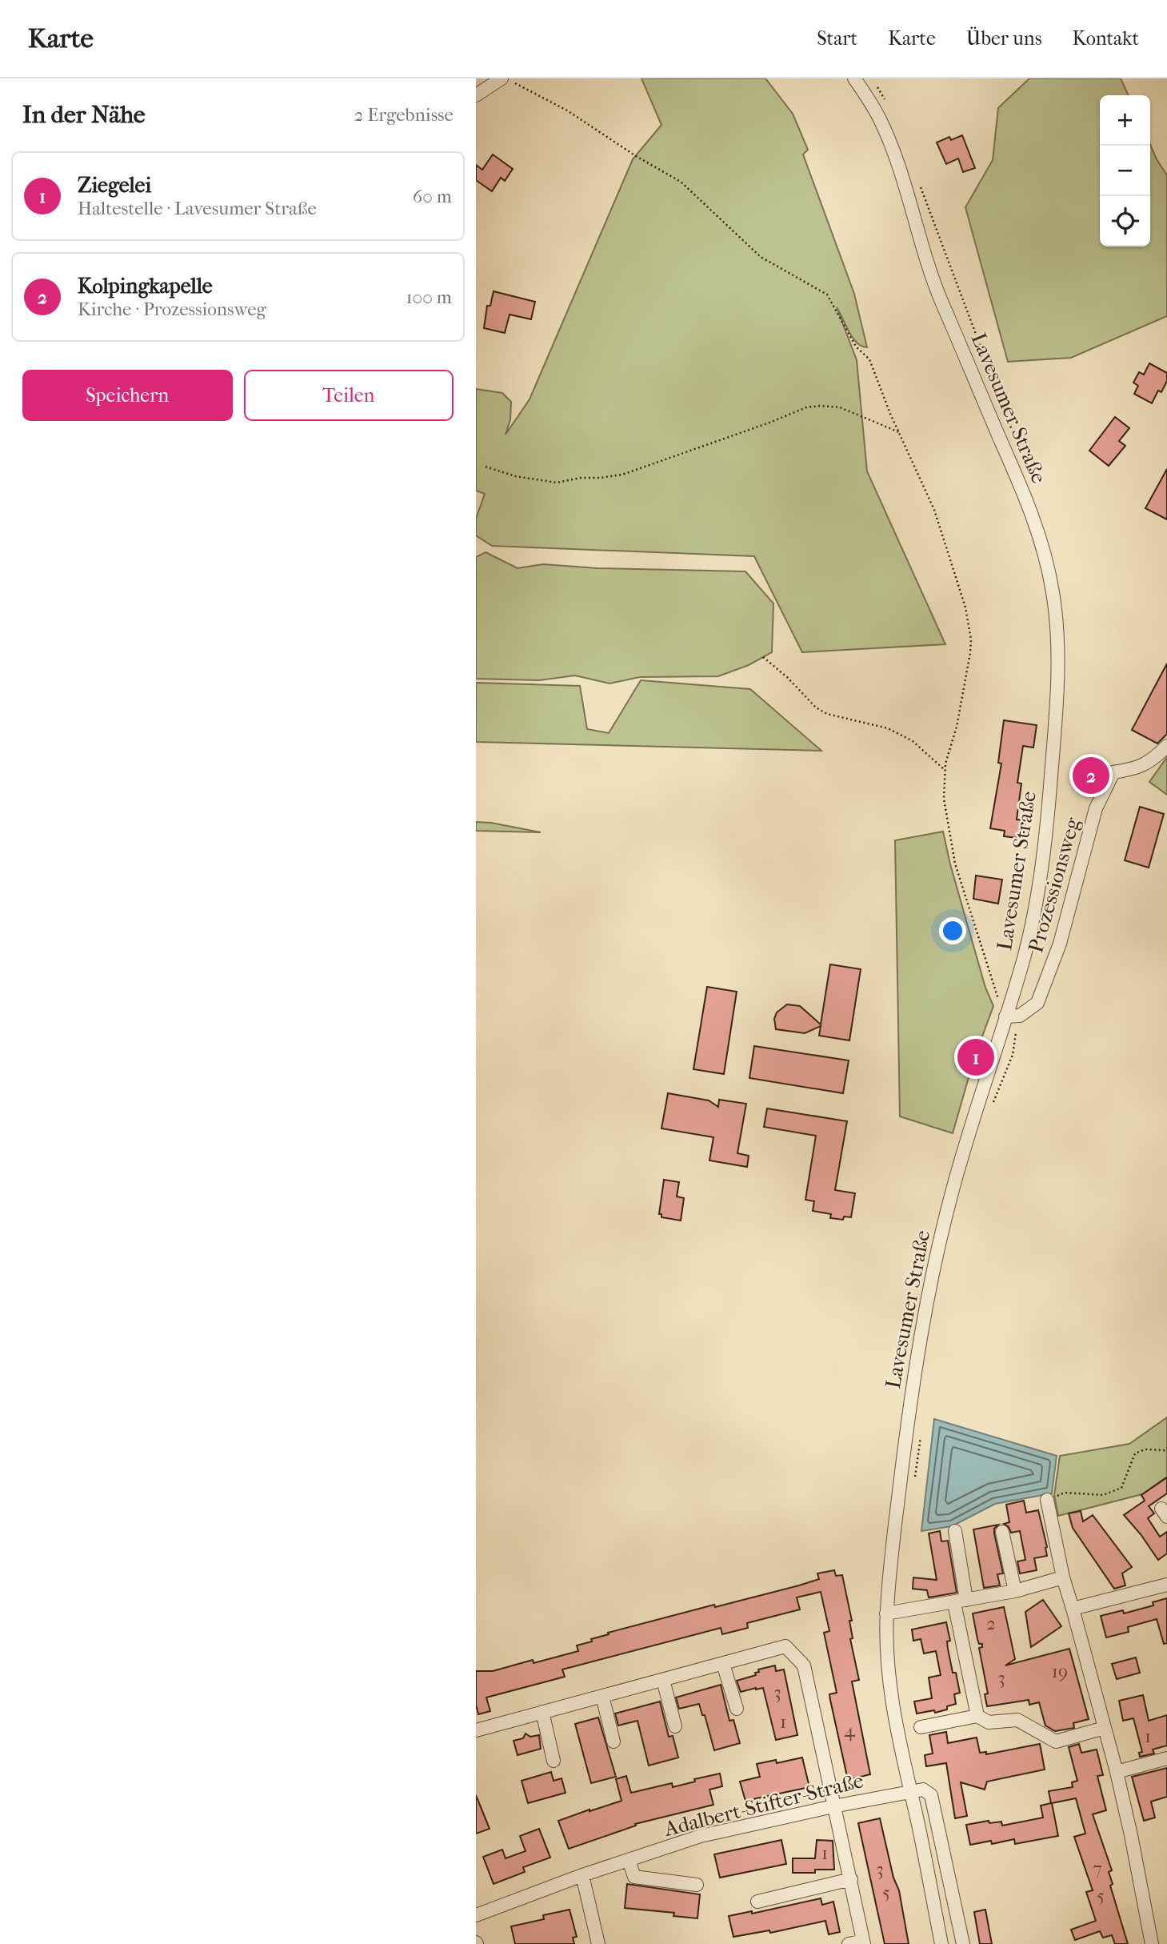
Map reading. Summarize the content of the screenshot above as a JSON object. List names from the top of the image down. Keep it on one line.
{"streets":{"street":["Lavesumer Straße","Prozessionsweg","Adalbert-Stifter-Straße"]},"crossings":[["Lavesumer Straße","Adalbert-Stifter-Straße"]],"house_numbers":["2","19","3","3","1","4","1","1","7","3","5","5"],"page":{"header":"Karte","nav":["Start","Karte","Über uns","Kontakt"],"heading":["In der Nähe","2 Ergebnisse"],"map_buttons":["+","−"],"list":[{"mark":"1","name":"Ziegelei","note":"Haltestelle · Lavesumer Straße","value":"60 m"},{"mark":"2","name":"Kolpingkapelle","note":"Kirche · Prozessionsweg","value":"100 m"}],"buttons":["Speichern","Teilen"],"pins":["2","1"]}}
